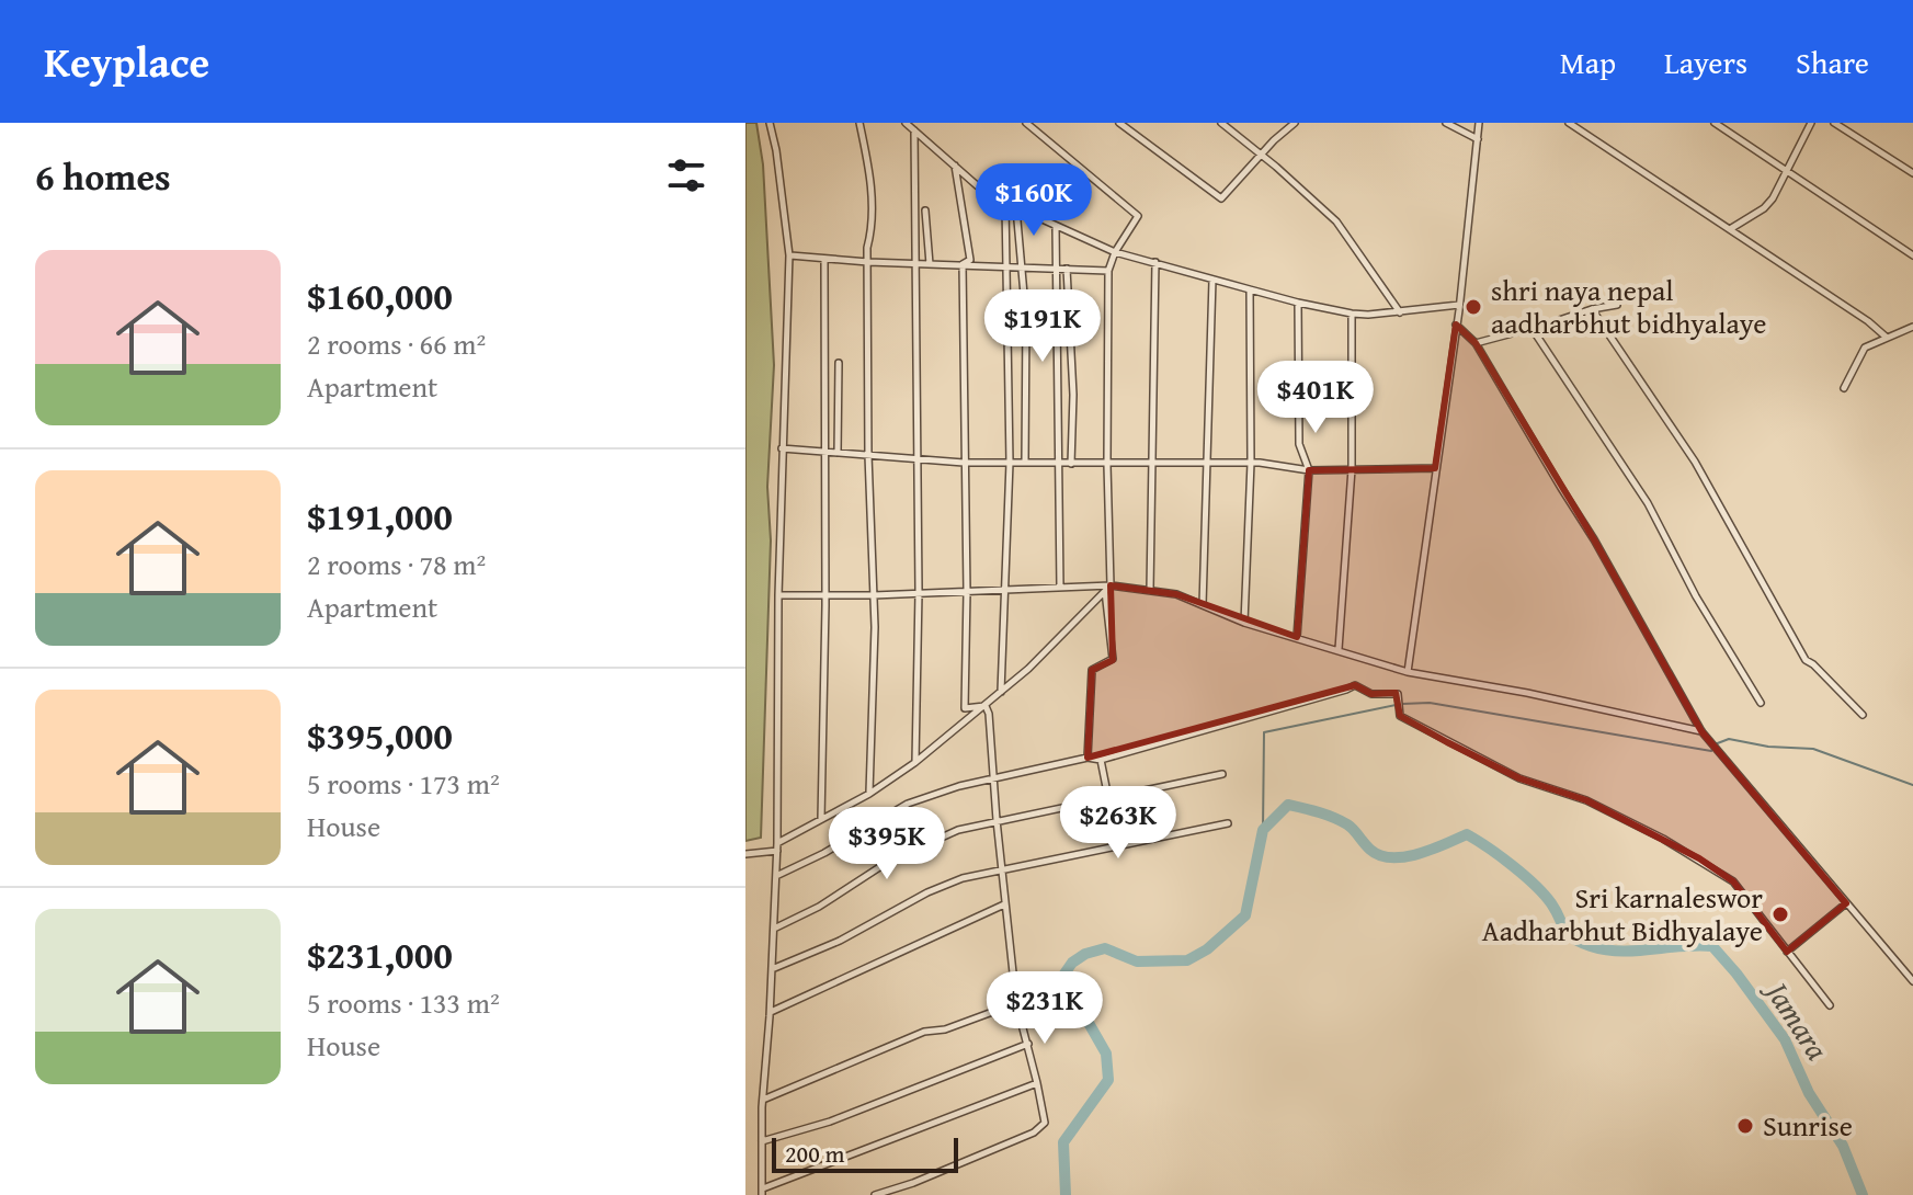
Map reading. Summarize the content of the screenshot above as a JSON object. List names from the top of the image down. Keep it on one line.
{"water":["Jamara"],"places":["shri naya nepal aadharbhut bidhyalaye","Sri karnaleswor Aadharbhut Bidhyalaye","Sunrise"],"scale_bar":"200 m","page":{"header":"Keyplace","nav":["Map","Layers","Share"],"heading":"6 homes","price":["$160K","$191K","$401K","$263K","$395K","$231K"],"list":[{"name":"$160,000","note":"2 rooms · 66 m² · Apartment"},{"name":"$191,000","note":"2 rooms · 78 m² · Apartment"},{"name":"$395,000","note":"5 rooms · 173 m² · House"},{"name":"$231,000","note":"5 rooms · 133 m² · House"}],"scale":"200 m"}}
